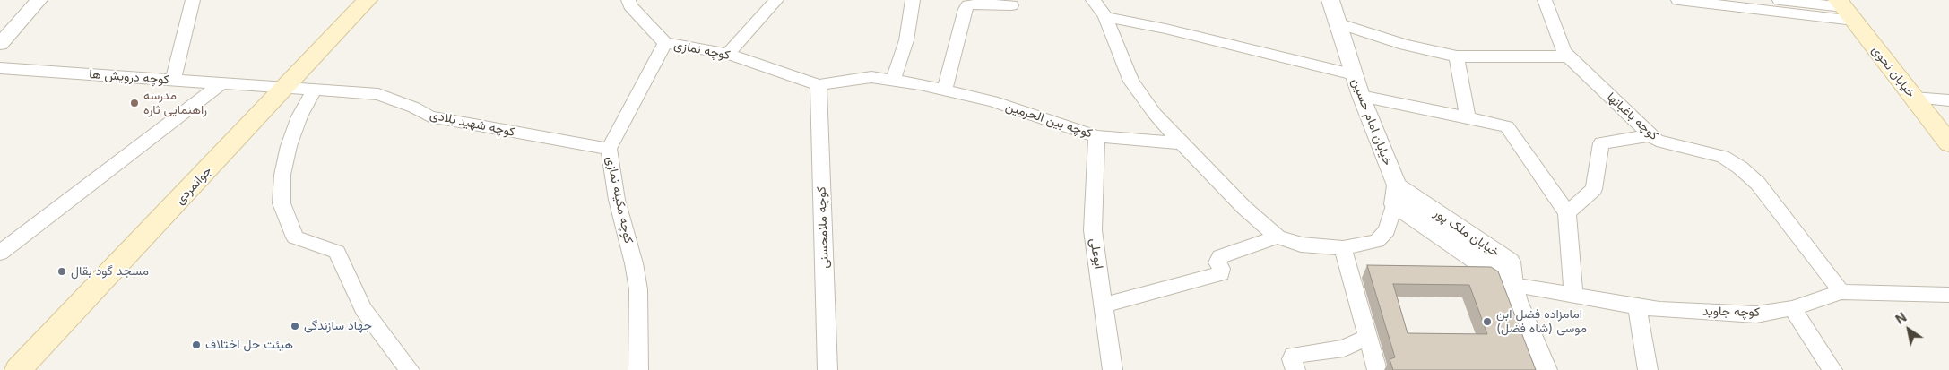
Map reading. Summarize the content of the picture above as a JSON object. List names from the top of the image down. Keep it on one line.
{"streets":{"main road":["خیابان نحوی","جوانمردی"],"street":["کوچه نمازی","کوچه درویش ها","کوچه باغبانها","کوچه بین الحرمین","خیابان امام حسین","کوچه شهید بلادی","کوچه مکینه نمازی","کوچه ملامحسنی","خیابان ملک پور","ابوعلی","کوچه جاوید"]},"crossings":[["کوچه نمازی","کوچه بین الحرمین"],["کوچه نمازی","کوچه مکینه نمازی"],["کوچه نمازی","کوچه ملامحسنی"],["کوچه درویش ها","کوچه شهید بلادی"],["کوچه درویش ها","جوانمردی"],["کوچه باغبانها","کوچه جاوید"],["کوچه بین الحرمین","کوچه ملامحسنی"],["کوچه بین الحرمین","ابوعلی"],["خیابان امام حسین","خیابان ملک پور"],["کوچه شهید بلادی","جوانمردی"],["کوچه شهید بلادی","کوچه مکینه نمازی"],["خیابان ملک پور","کوچه جاوید"]],"places":["مدرسه راهنمایی ثاره","مسجد گود بقال","امامزاده فضل ابن موسی (شاه فضل)","جهاد سازندگی","هیئت حل اختلاف"],"north":"top left"}
